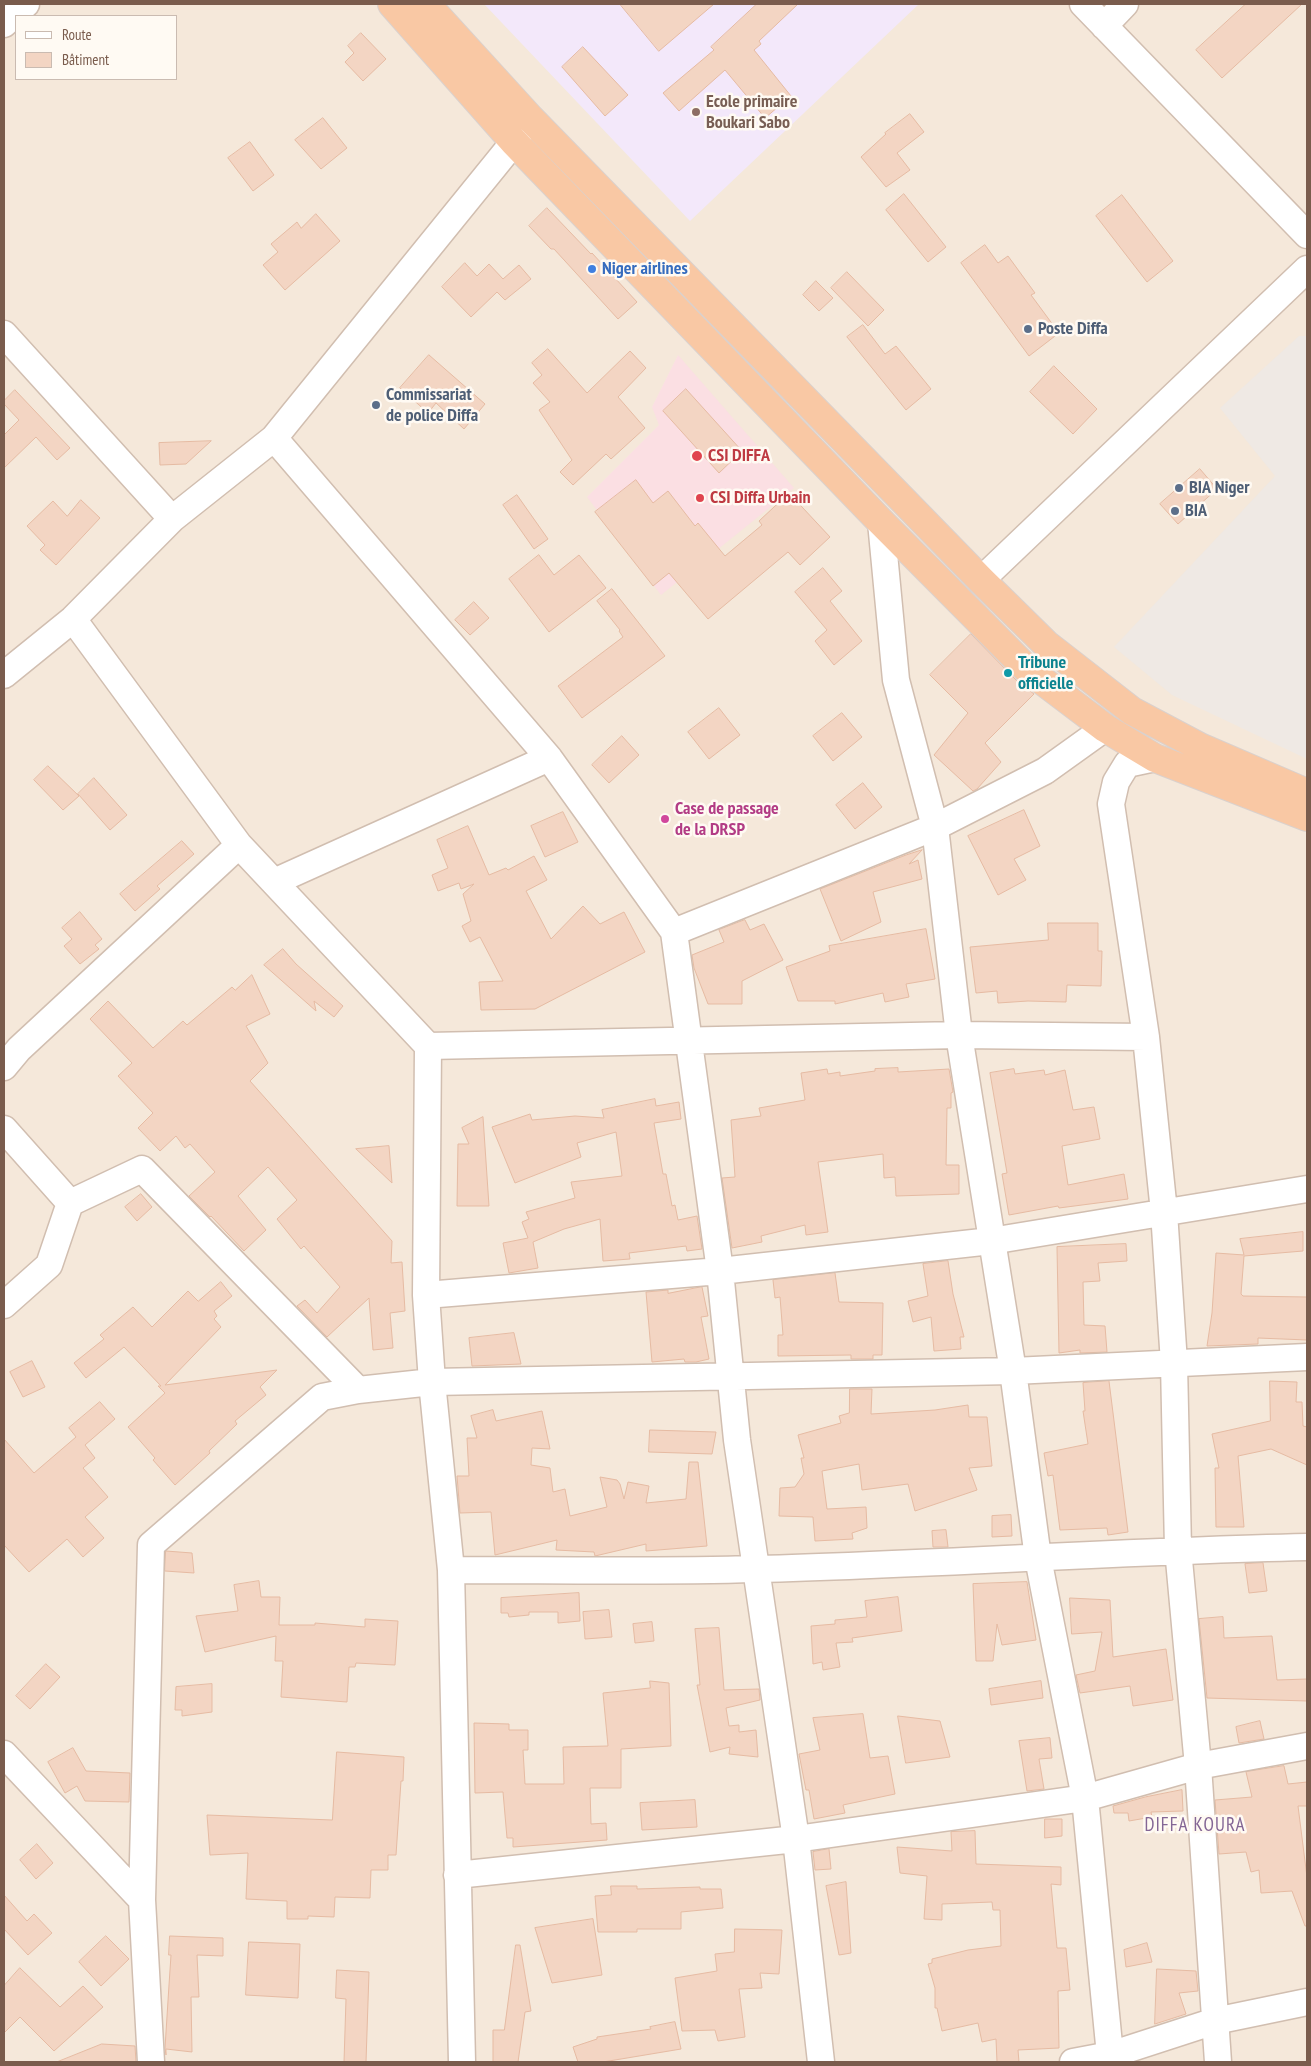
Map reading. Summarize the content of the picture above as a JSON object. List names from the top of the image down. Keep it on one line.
{"districts":["DIFFA KOURA"],"places":["Ecole primaire Boukari Sabo","Niger airlines","Poste Diffa","Commissariat de police Diffa","CSI DIFFA","BIA Niger","CSI Diffa Urbain","BIA","Tribune officielle","Case de passage de la DRSP"],"legend":["Route","Bâtiment"]}
